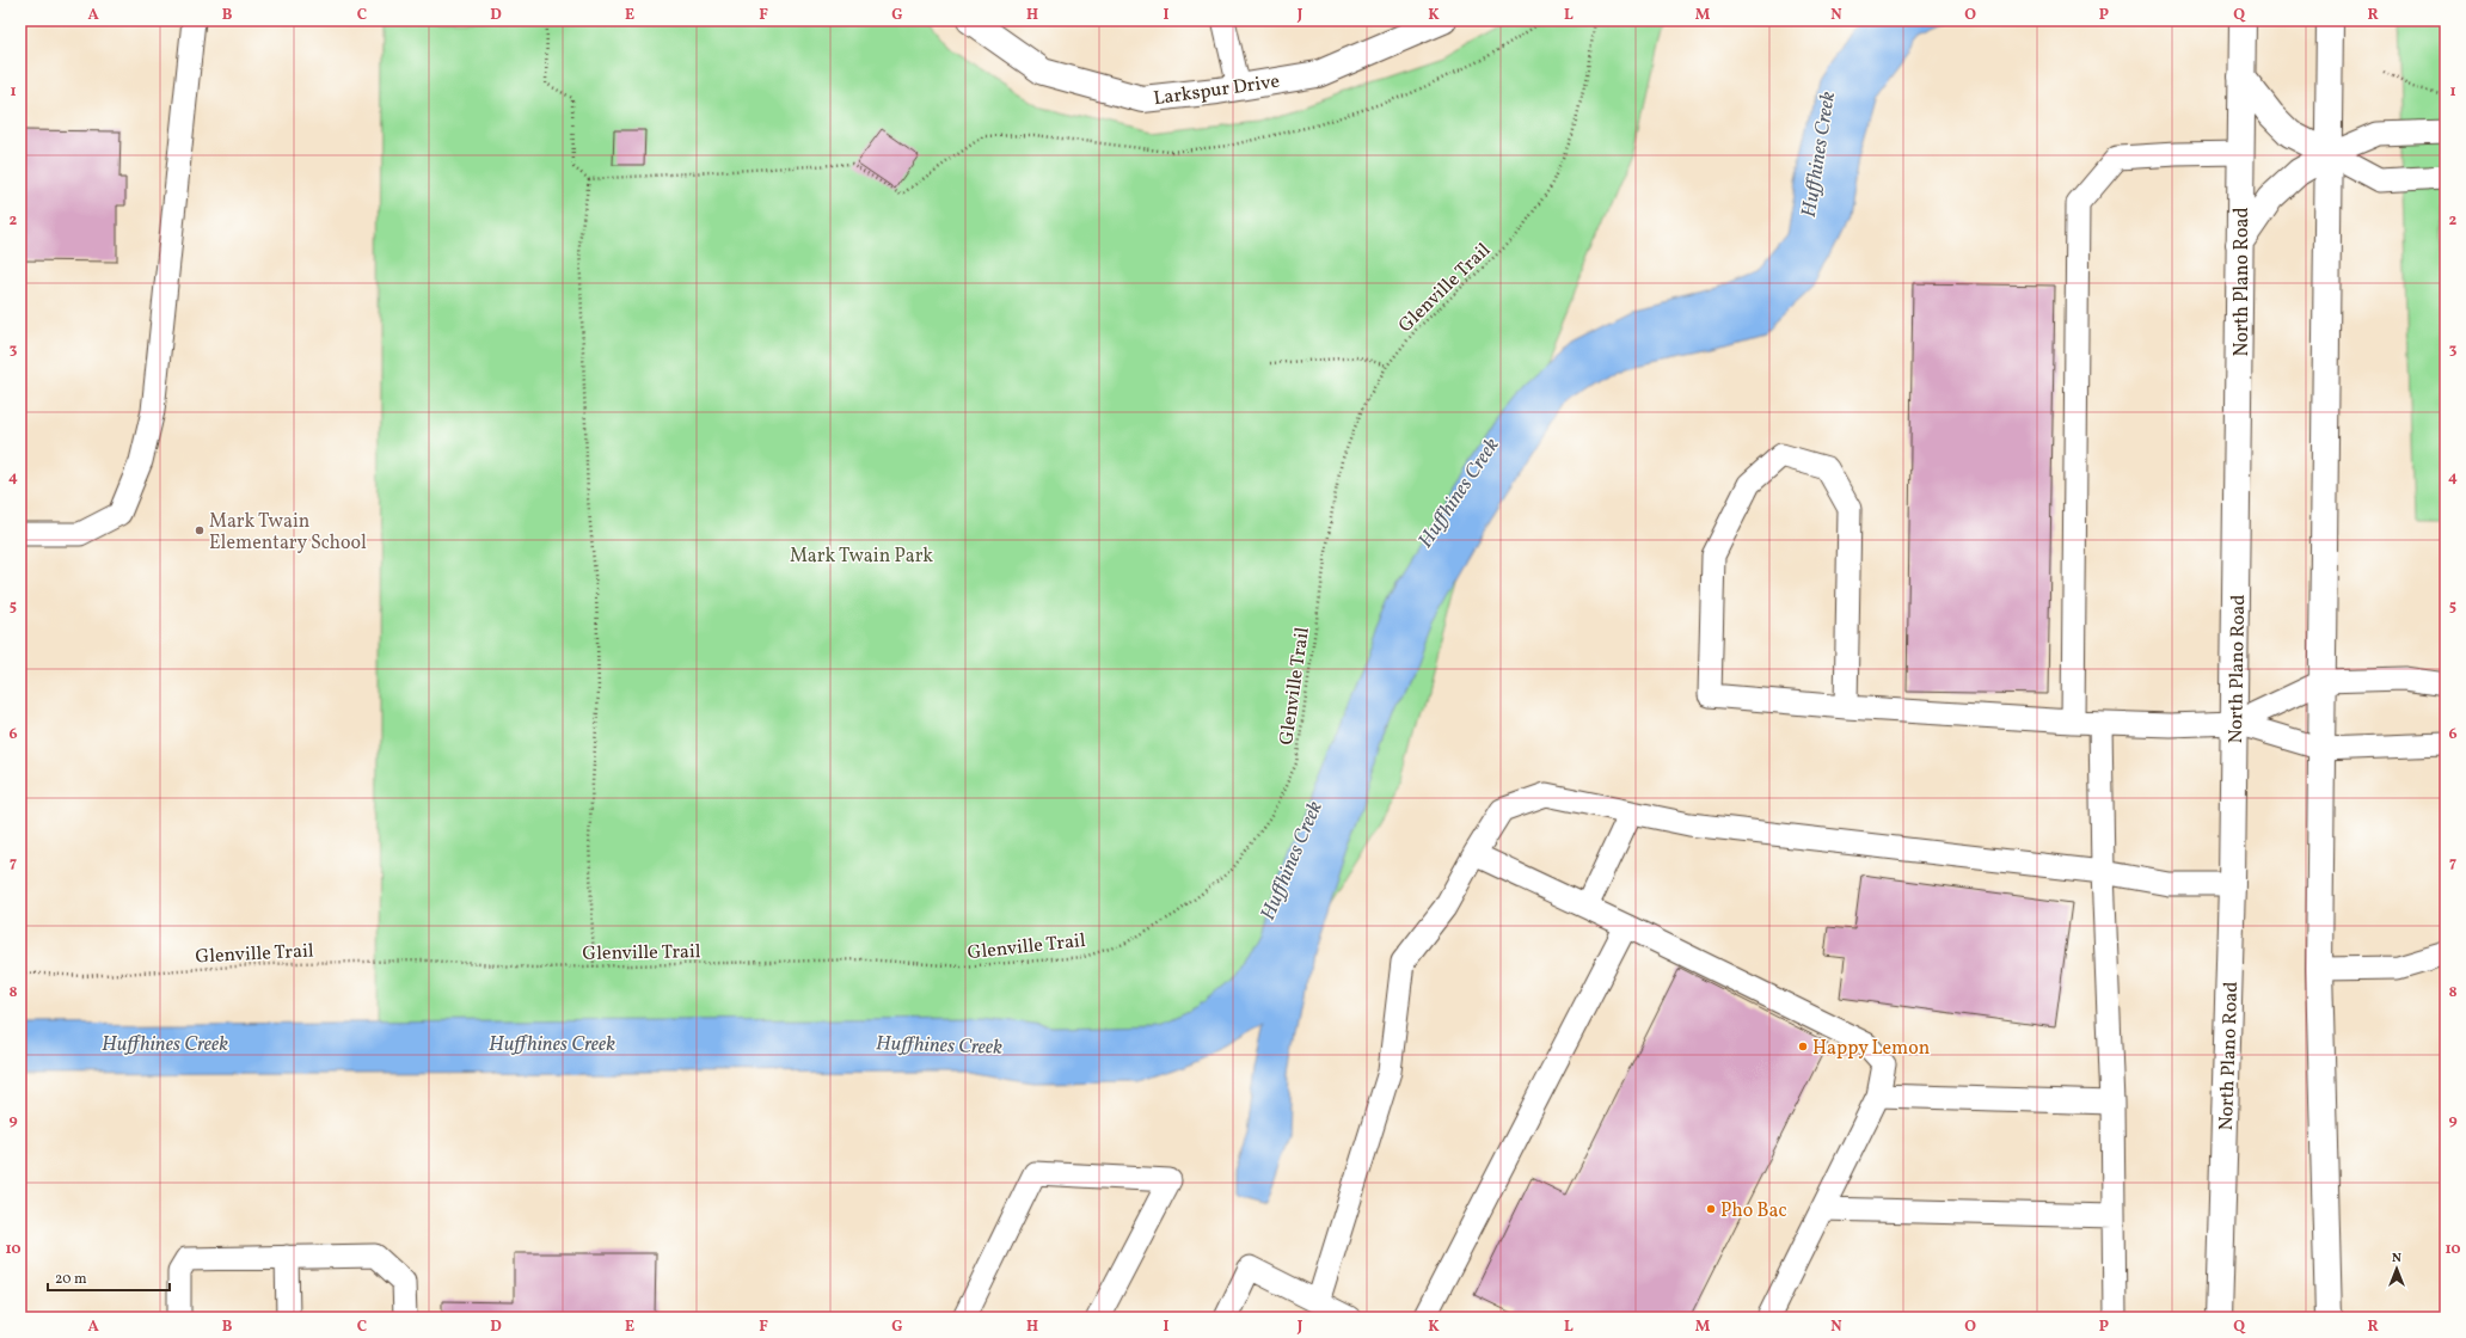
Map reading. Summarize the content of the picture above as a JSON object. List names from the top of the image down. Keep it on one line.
{"streets":{"main road":["Larkspur Drive","North Plano Road"],"path":["Glenville Trail"]},"water":["Huffhines Creek"],"parks":["Mark Twain Park"],"places":["Mark Twain Elementary School","Happy Lemon","Pho Bac"],"scale_bar":"20 m","north":"top","grid":{"columns":["A","B","C","D","E","F","G","H","I","J","K","L","M","N","O","P","Q","R"],"rows":["1","2","3","4","5","6","7","8","9","10"]}}
